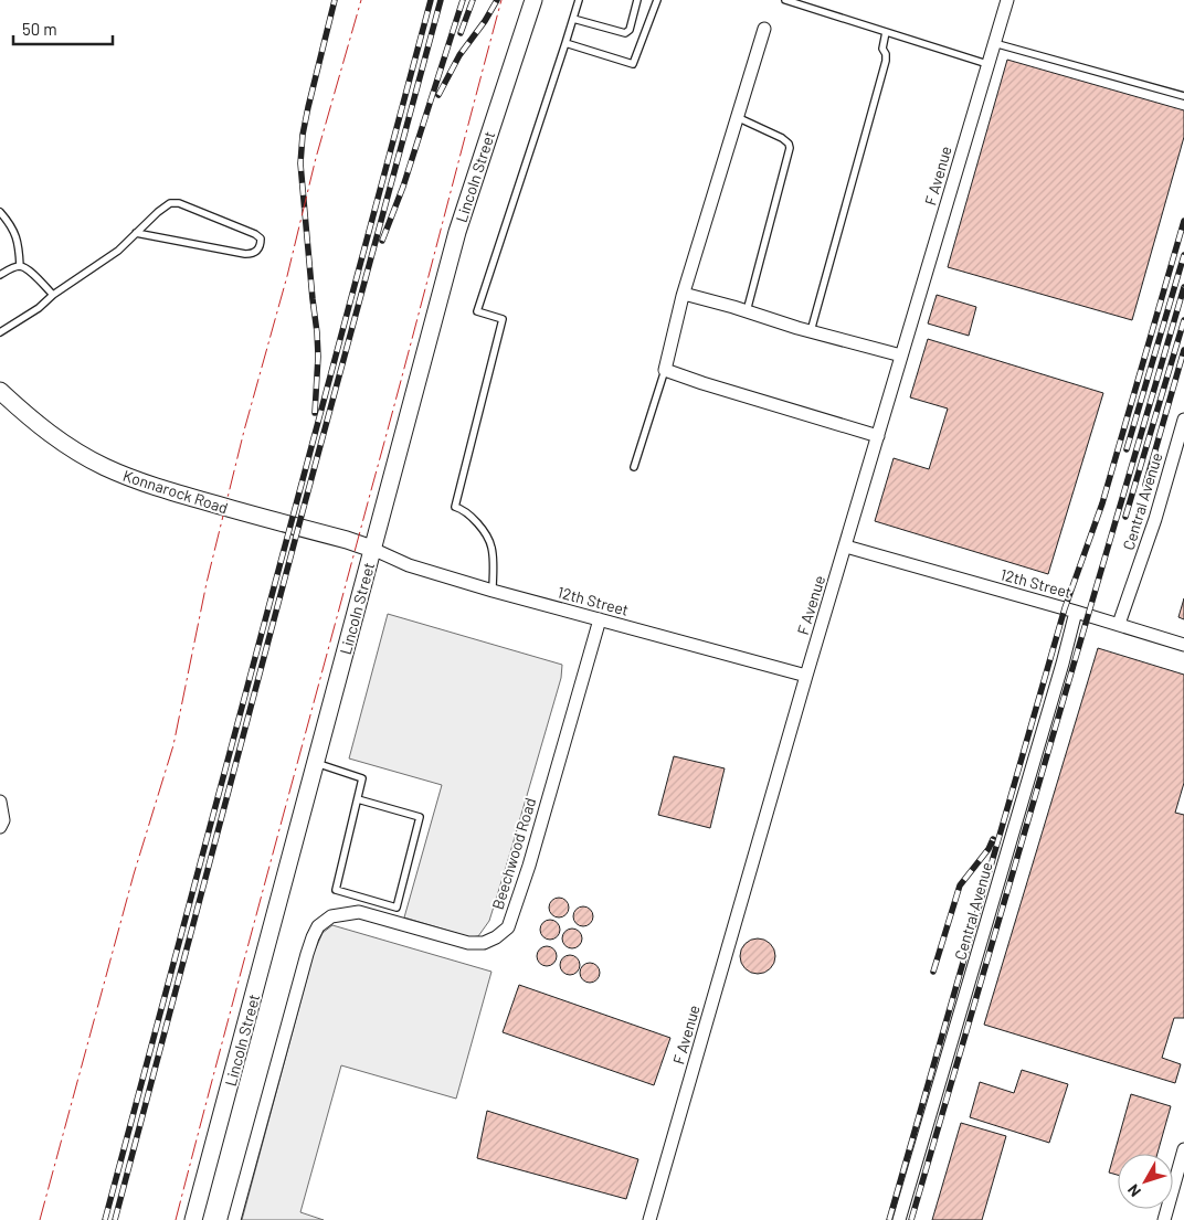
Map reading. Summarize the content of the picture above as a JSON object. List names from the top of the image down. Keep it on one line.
{"streets":{"main road":["Lincoln Street","Konnarock Road"],"street":["F Avenue","Central Avenue","12th Street","Beechwood Road"]},"crossings":[["F Avenue","12th Street"],["Lincoln Street","Konnarock Road"],["Lincoln Street","12th Street"],["Konnarock Road","12th Street"],["Central Avenue","12th Street"],["12th Street","Beechwood Road"]],"scale_bar":"50 m","north":"bottom left"}
